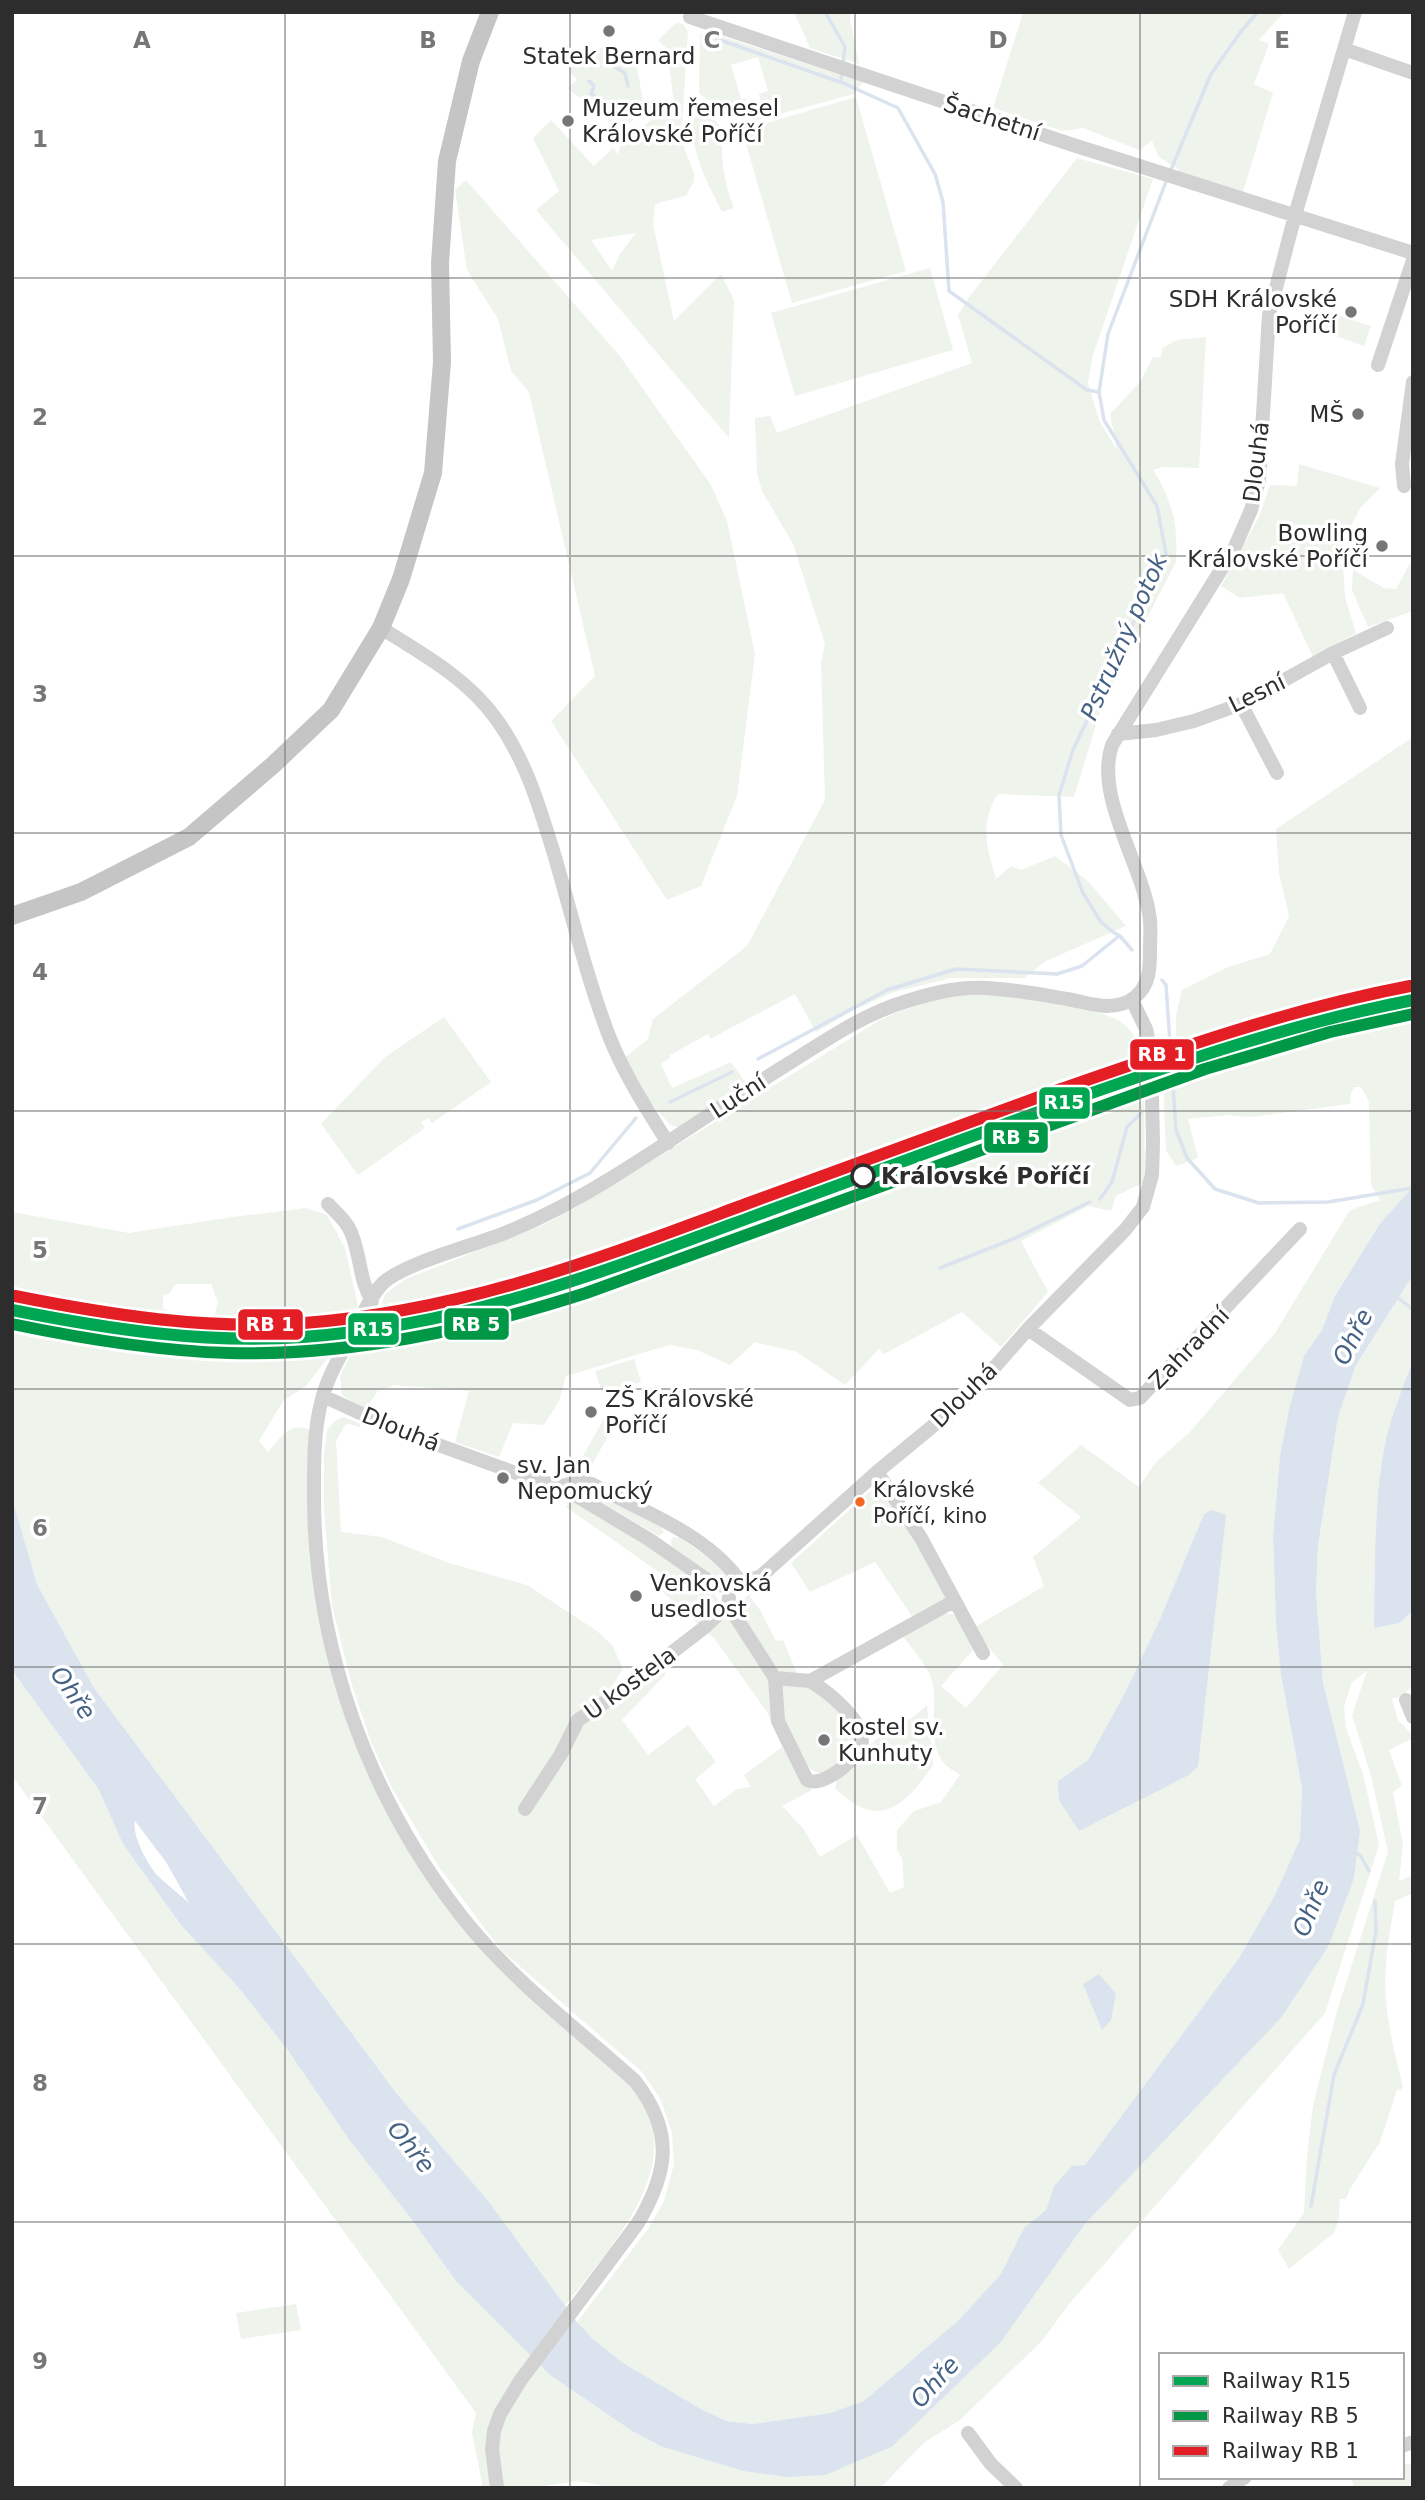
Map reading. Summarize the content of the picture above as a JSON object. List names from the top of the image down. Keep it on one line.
{"streets":{"street":["Šachetní","Dlouhá","Lesní","Luční","Zahradní","U kostela"]},"crossings":[["Šachetní","Dlouhá"],["Dlouhá","Lesní"],["Dlouhá","Luční"],["Dlouhá","Zahradní"]],"water":["Pstružný potok","Ohře"],"places":["Statek Bernard","Muzeum řemesel Královské Poříčí","SDH Královské Poříčí","MŠ","Bowling Královské Poříčí","Královské Poříčí","ZŠ Královské Poříčí","sv. Jan Nepomucký","Královské Poříčí, kino","Venkovská usedlost","kostel sv. Kunhuty"],"lines":["rail line R15"],"legend":["Railway R15","Railway RB 5","Railway RB 1"],"grid":{"columns":["A","B","C","D","E"],"rows":["1","2","3","4","5","6","7","8","9"]}}
